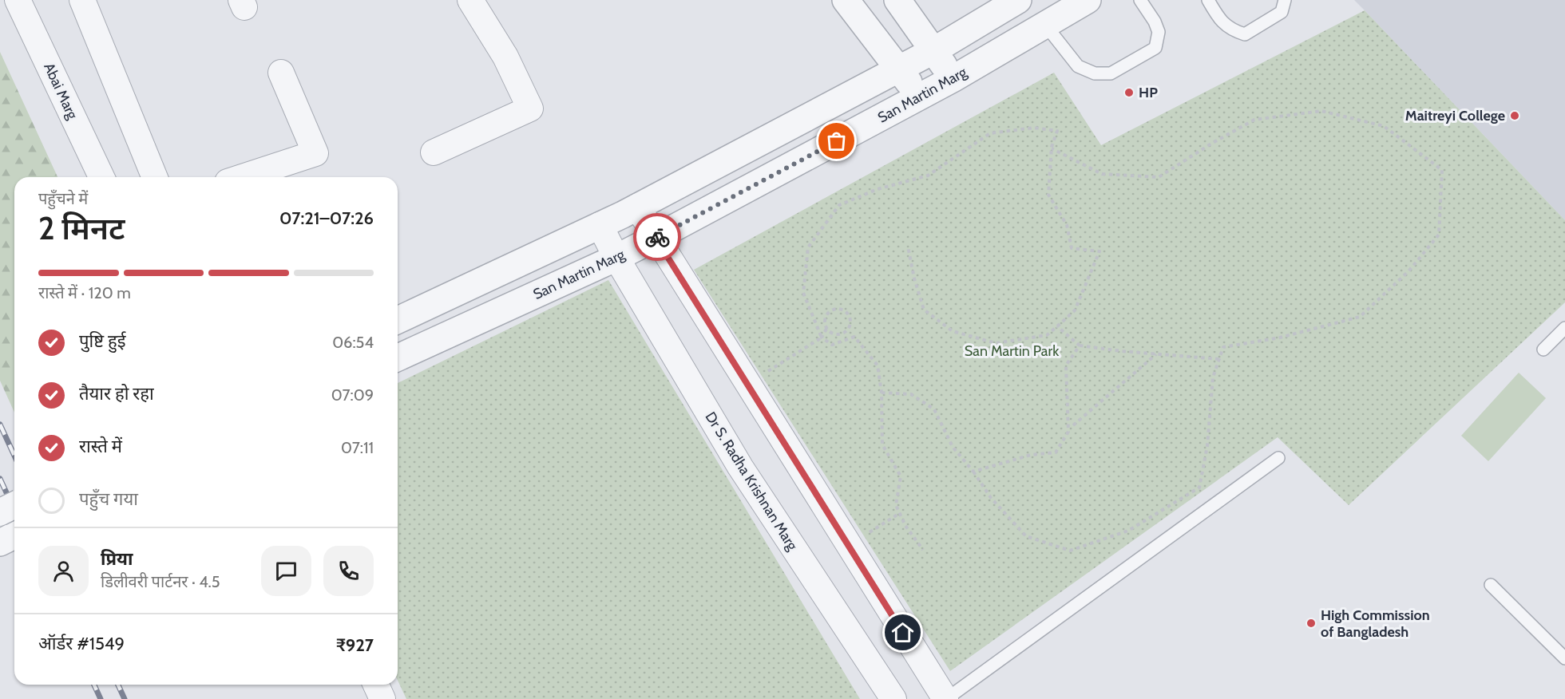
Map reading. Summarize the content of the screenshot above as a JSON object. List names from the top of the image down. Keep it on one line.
{"streets":{"street":["Abai Marg","San Martin Marg","Dr S. Radha Krishnan Marg"]},"crossings":[["San Martin Marg","Dr S. Radha Krishnan Marg"]],"parks":["San Martin Park"],"places":["HP","Maitreyi College","High Commission of Bangladesh"],"page":{"heading":["2 मिनट","पहुँचने में","07:21–07:26"],"panel":["प्रिया","डिलीवरी पार्टनर · 4.5","ऑर्डर #1549","₹927"],"bar":"रास्ते में · 120 m","list":[["पुष्टि हुई","06:54"],["तैयार हो रहा","07:09"],["रास्ते में","07:11"],"पहुँच गया"]}}
